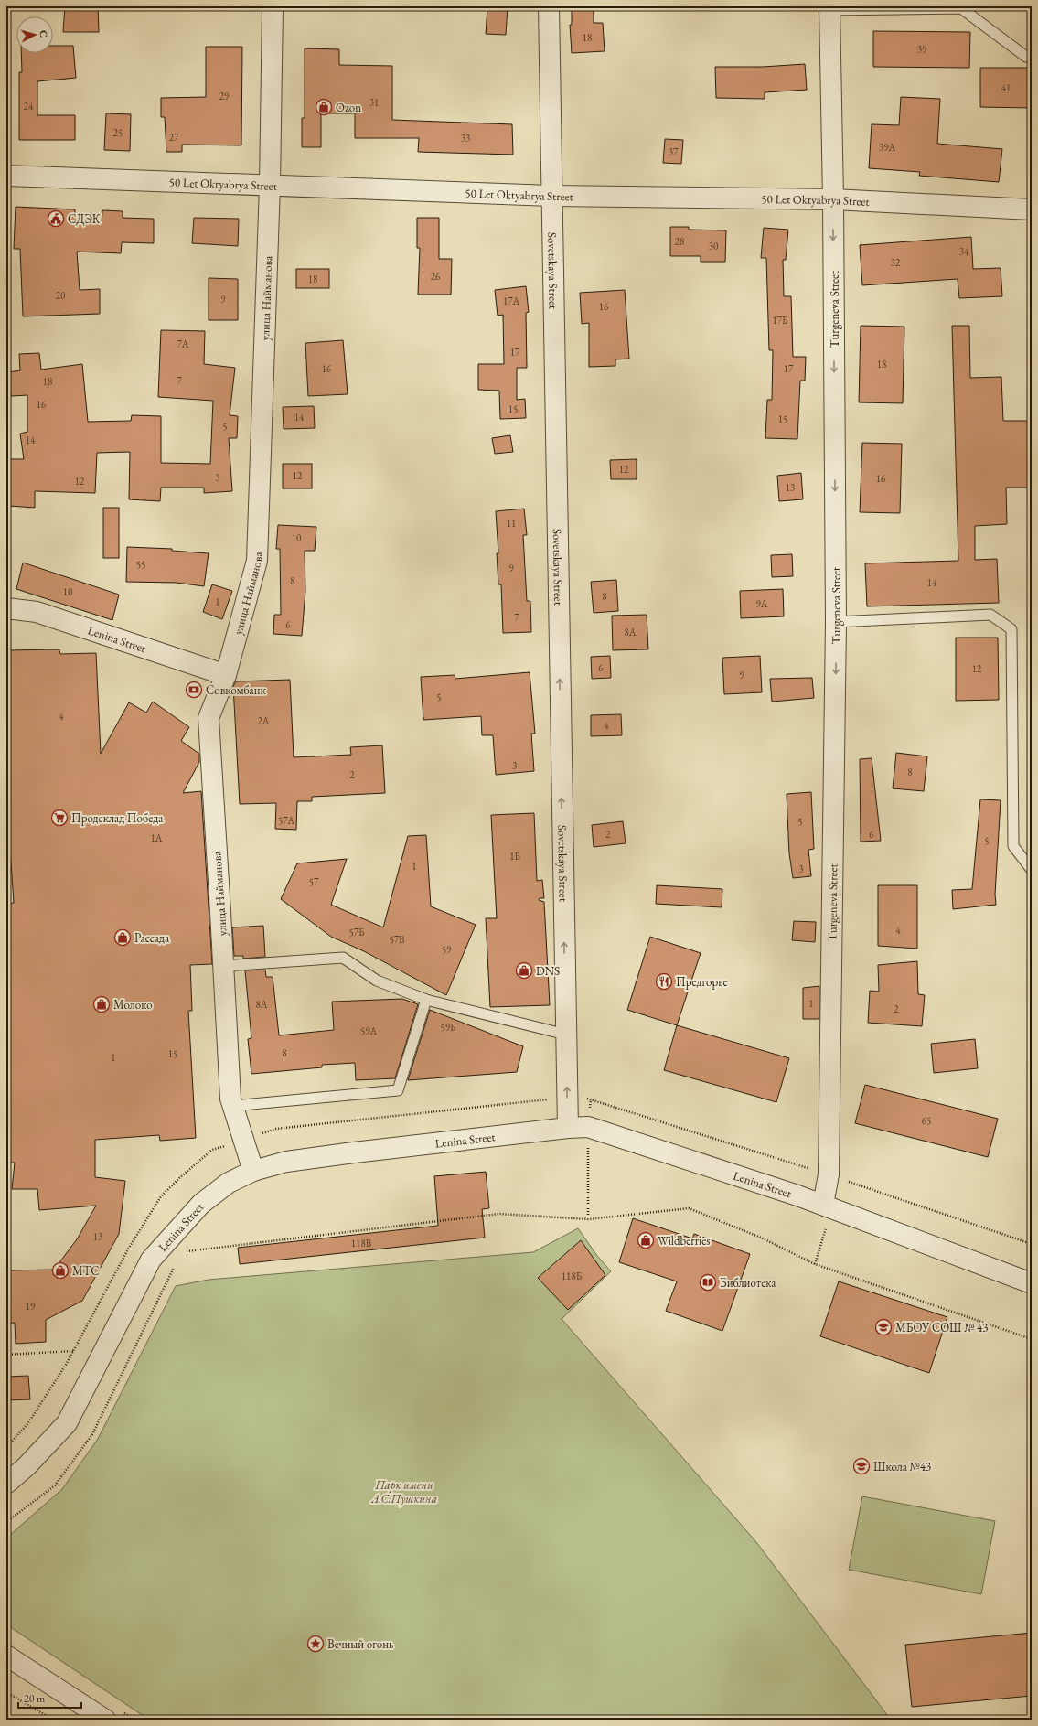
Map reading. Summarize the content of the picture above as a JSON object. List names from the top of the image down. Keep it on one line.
{"streets":{"street":["50 Let Oktyabrya Street","Sovetskaya Street","улица Найманова","Turgeneva Street","Lenina Street"]},"crossings":[["50 Let Oktyabrya Street","Sovetskaya Street"],["50 Let Oktyabrya Street","улица Найманова"],["50 Let Oktyabrya Street","Turgeneva Street"],["Sovetskaya Street","Lenina Street"],["улица Найманова","Lenina Street"],["Turgeneva Street","Lenina Street"]],"one_way":["Sovetskaya Street","Turgeneva Street"],"parks":["Парк имени А.С.Пушкина"],"places":{"shop":["Ozon","Рассада","DNS","Молоко","Wildberries","МТС"],"public building":["СДЭК"],"bank":["Совкомбанк"],"supermarket":["Продсклад Победа"],"restaurant":["Предгорье"],"library":["Библиотека"],"school or university":["МБОУ СОШ № 43","Школа №43"],"place":["Вечный огонь"]},"house_numbers":["18","39","41","29","31","24","25","27","33","39А","37","28","30","34","32","26","18","20","9","17А","16","17Б","7А","17","18","16","17","7","18","16","15","14","15","5","14","12","12","3","16","12","13","11","10","55","9","8","14","10","8","1","9А","7","6","8А","6","12","9","5","4","2А","4","3","8","2","57А","5","2","6","1А","5","1Б","1","3","57","4","57Б","57В","59","1","8А","2","59Б","59А","8","15","1","65","13","118В","118Б","19"],"scale_bar":"20 m","north":"right"}
